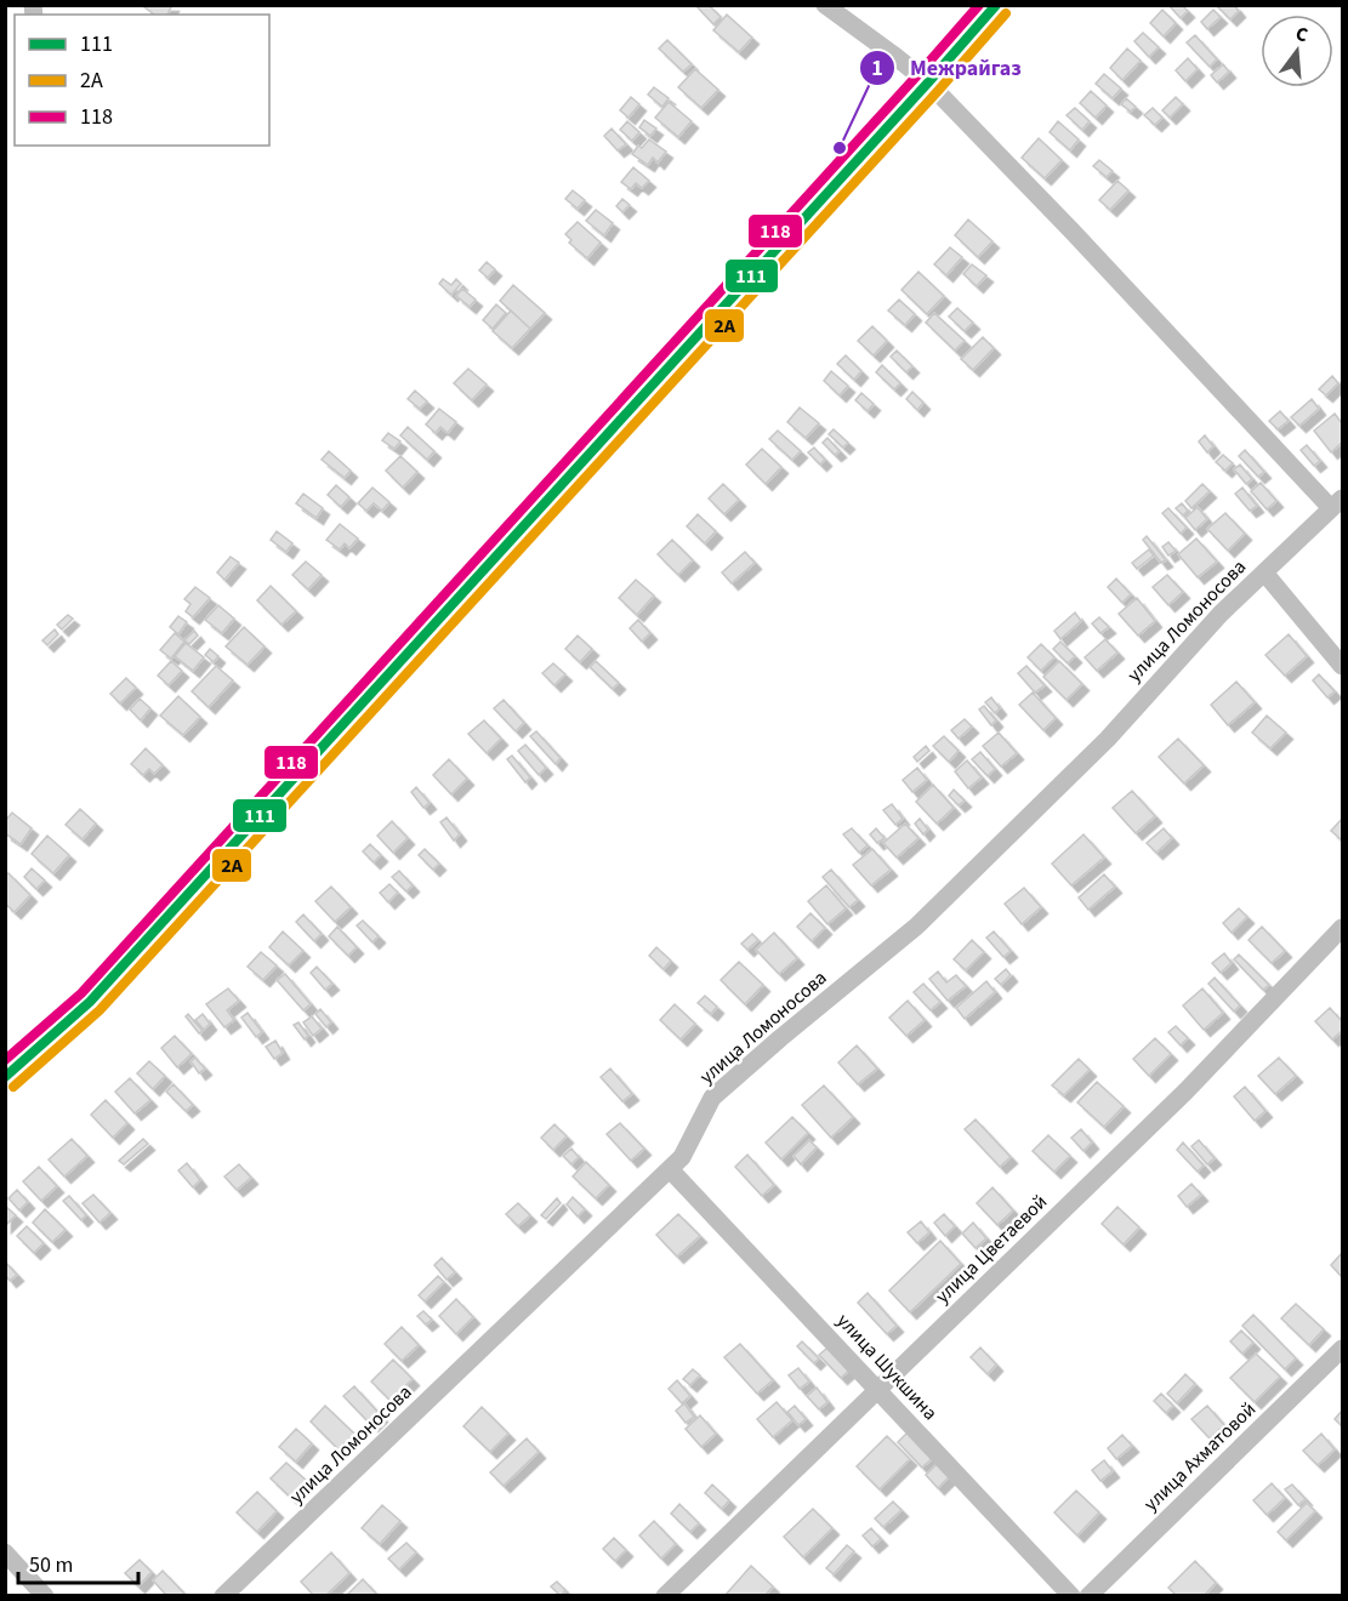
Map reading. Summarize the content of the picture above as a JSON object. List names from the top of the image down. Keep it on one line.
{"streets":{"street":["улица Ломоносова","улица Цветаевой","улица Шукшина","улица Ахматовой"]},"crossings":[["улица Ломоносова","улица Шукшина"],["улица Цветаевой","улица Шукшина"]],"places":["Межрайгаз"],"lines":["transit line 111","transit line 118","transit line 2А"],"legend":["111","2А","118"],"scale_bar":"50 m","north":"top"}
